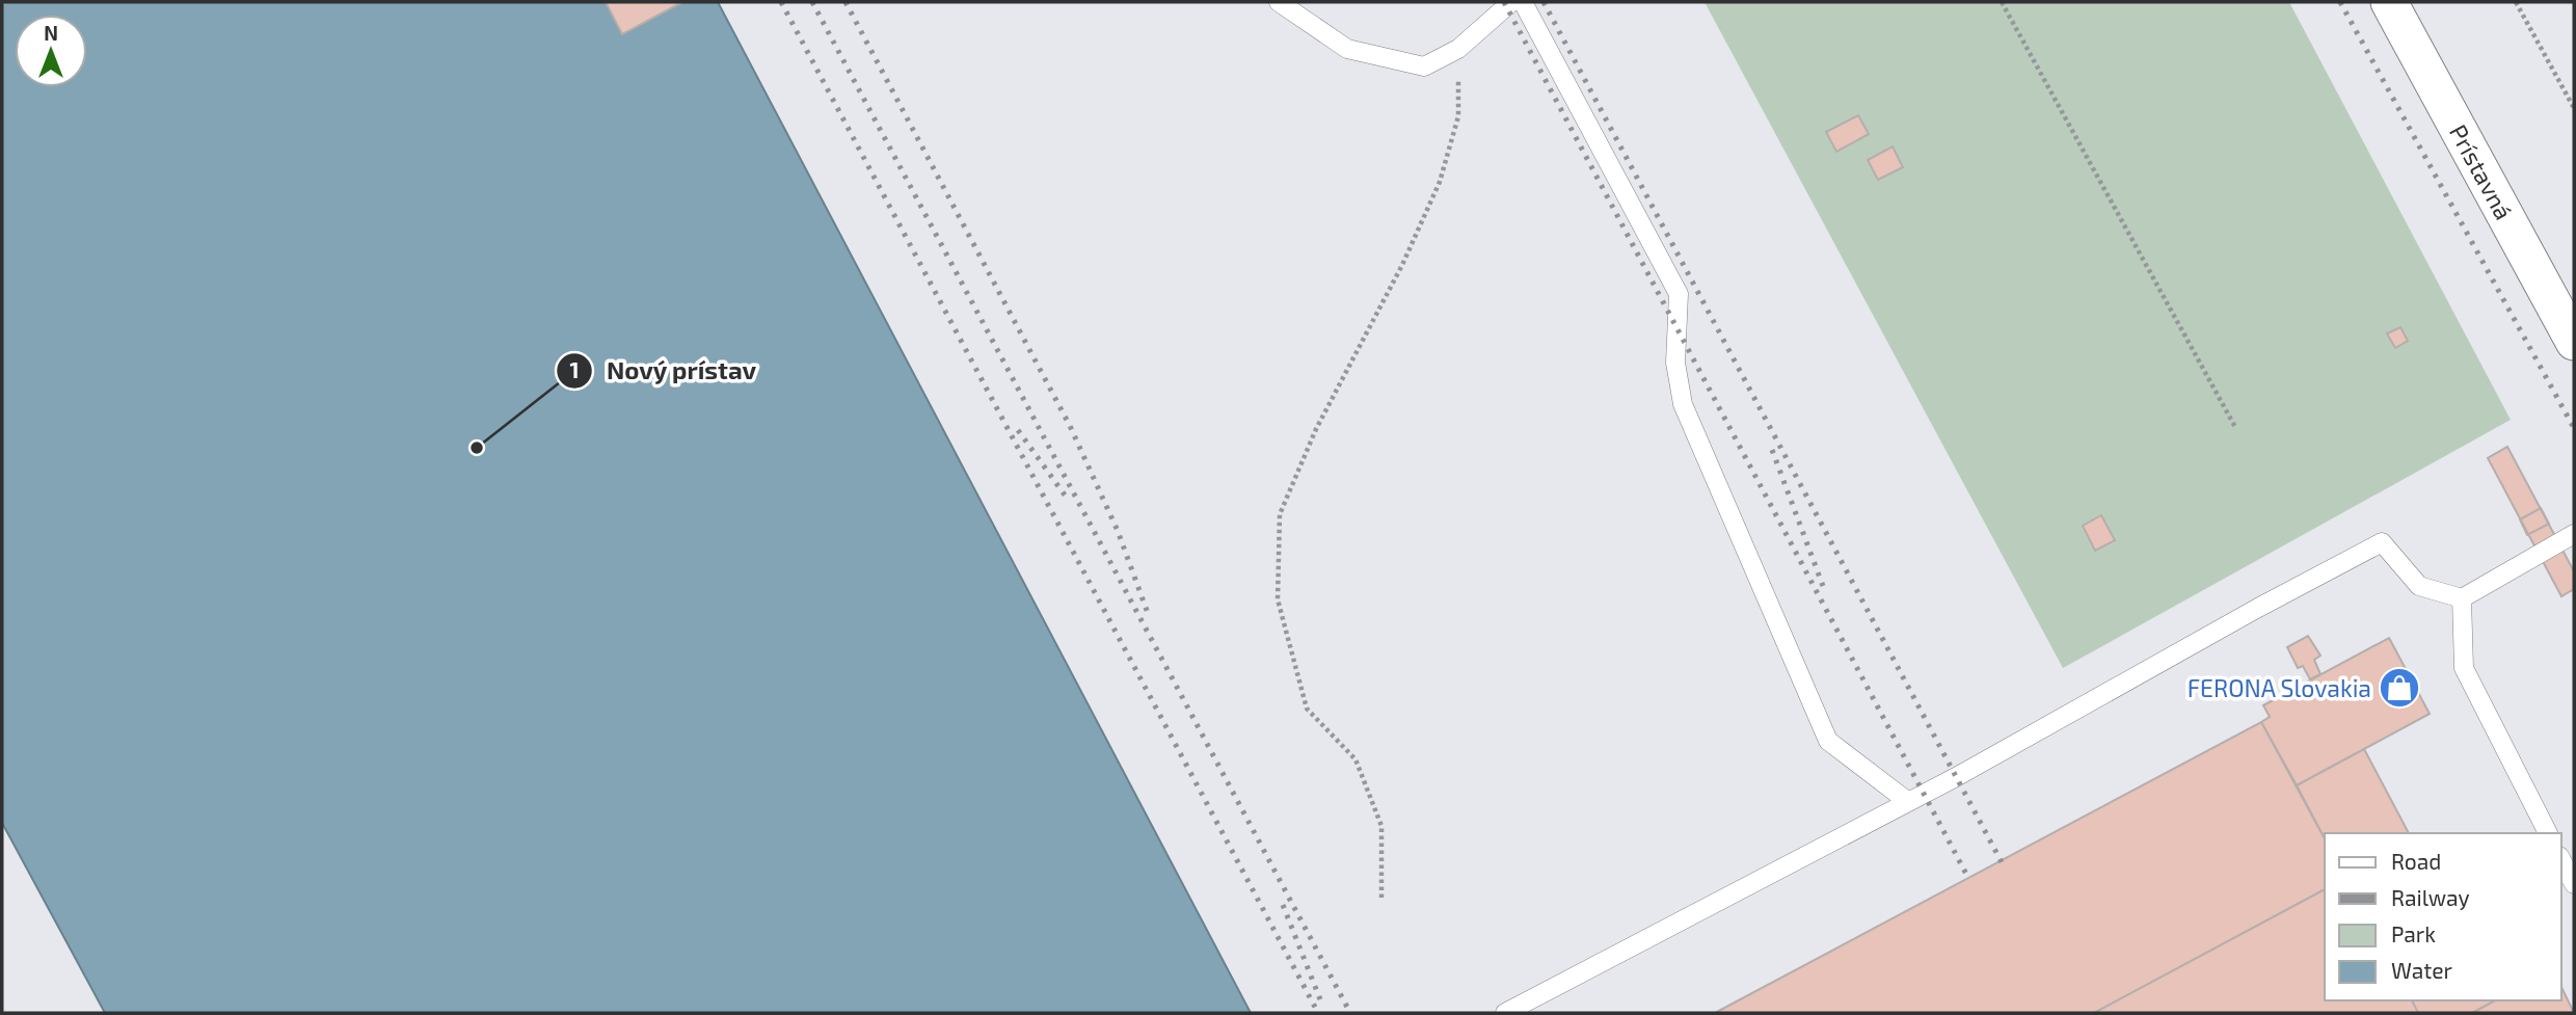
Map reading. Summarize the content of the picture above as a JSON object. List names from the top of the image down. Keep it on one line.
{"streets":{"street":["Prístavná"]},"places":{"other":["Nový prístav"],"shop":["FERONA Slovakia"]},"legend":["Road","Railway","Park","Water"],"north":"top"}
